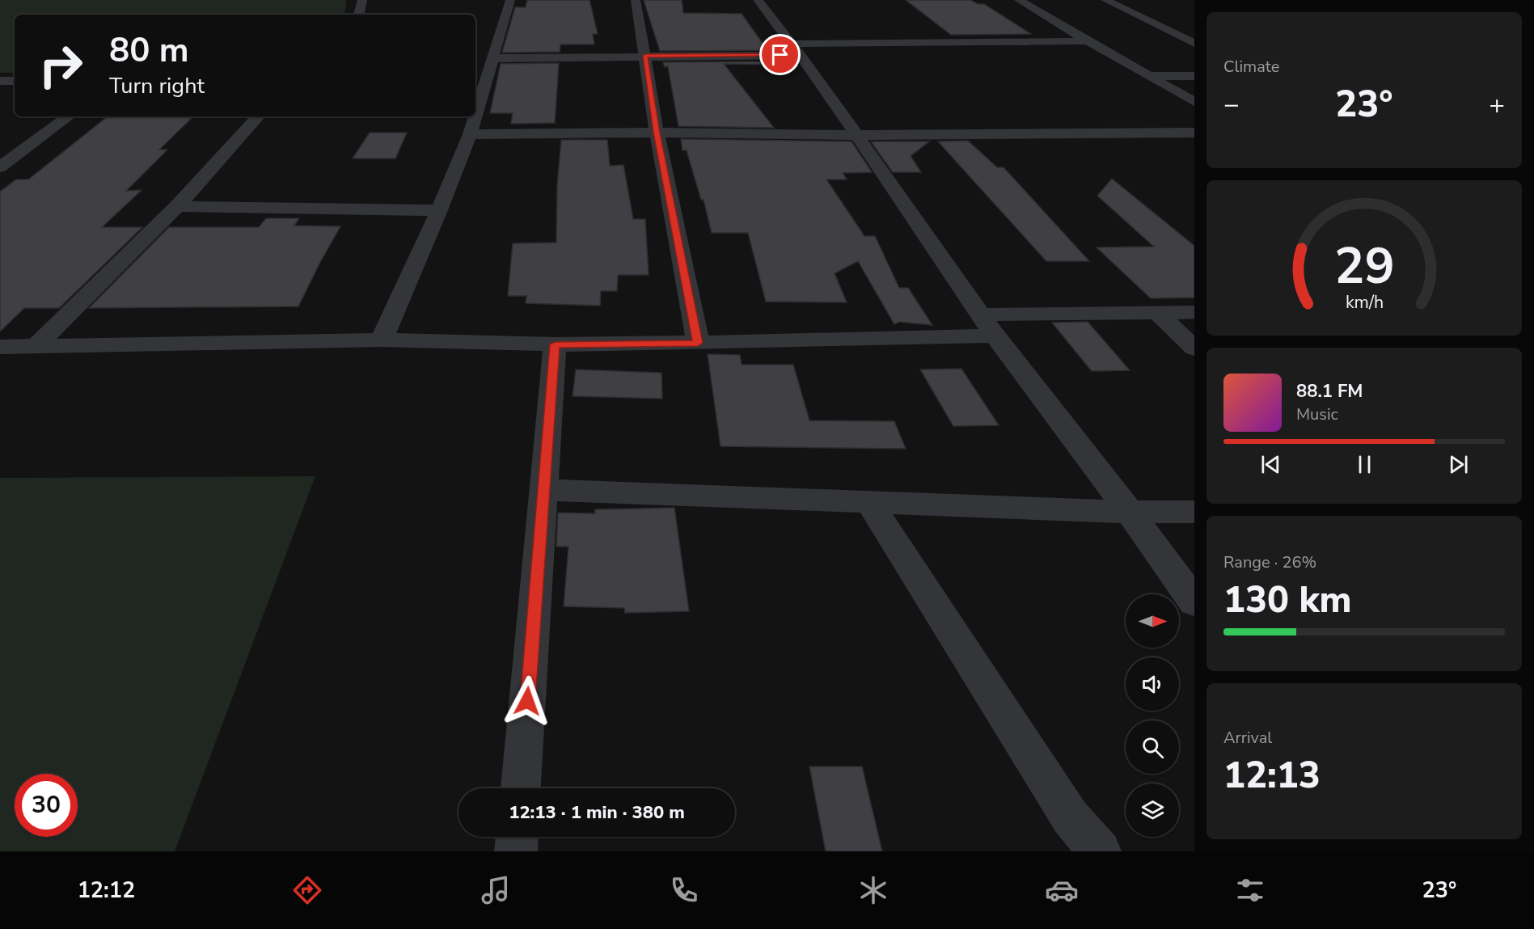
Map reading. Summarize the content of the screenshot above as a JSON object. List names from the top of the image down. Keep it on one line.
{"north":"right","page":{"tile":["Climate",["Range · 26%","130 km"],["Arrival","12:13"]],"turn":["80 m","Turn right"],"heat":["−","23°","+"],"song":["88.1 FM","Music"],"limit":"30","trip":"12:13 · 1 min · 380 m","tabs":["12:12","23°"],"gauge":["29","km/h"]}}
